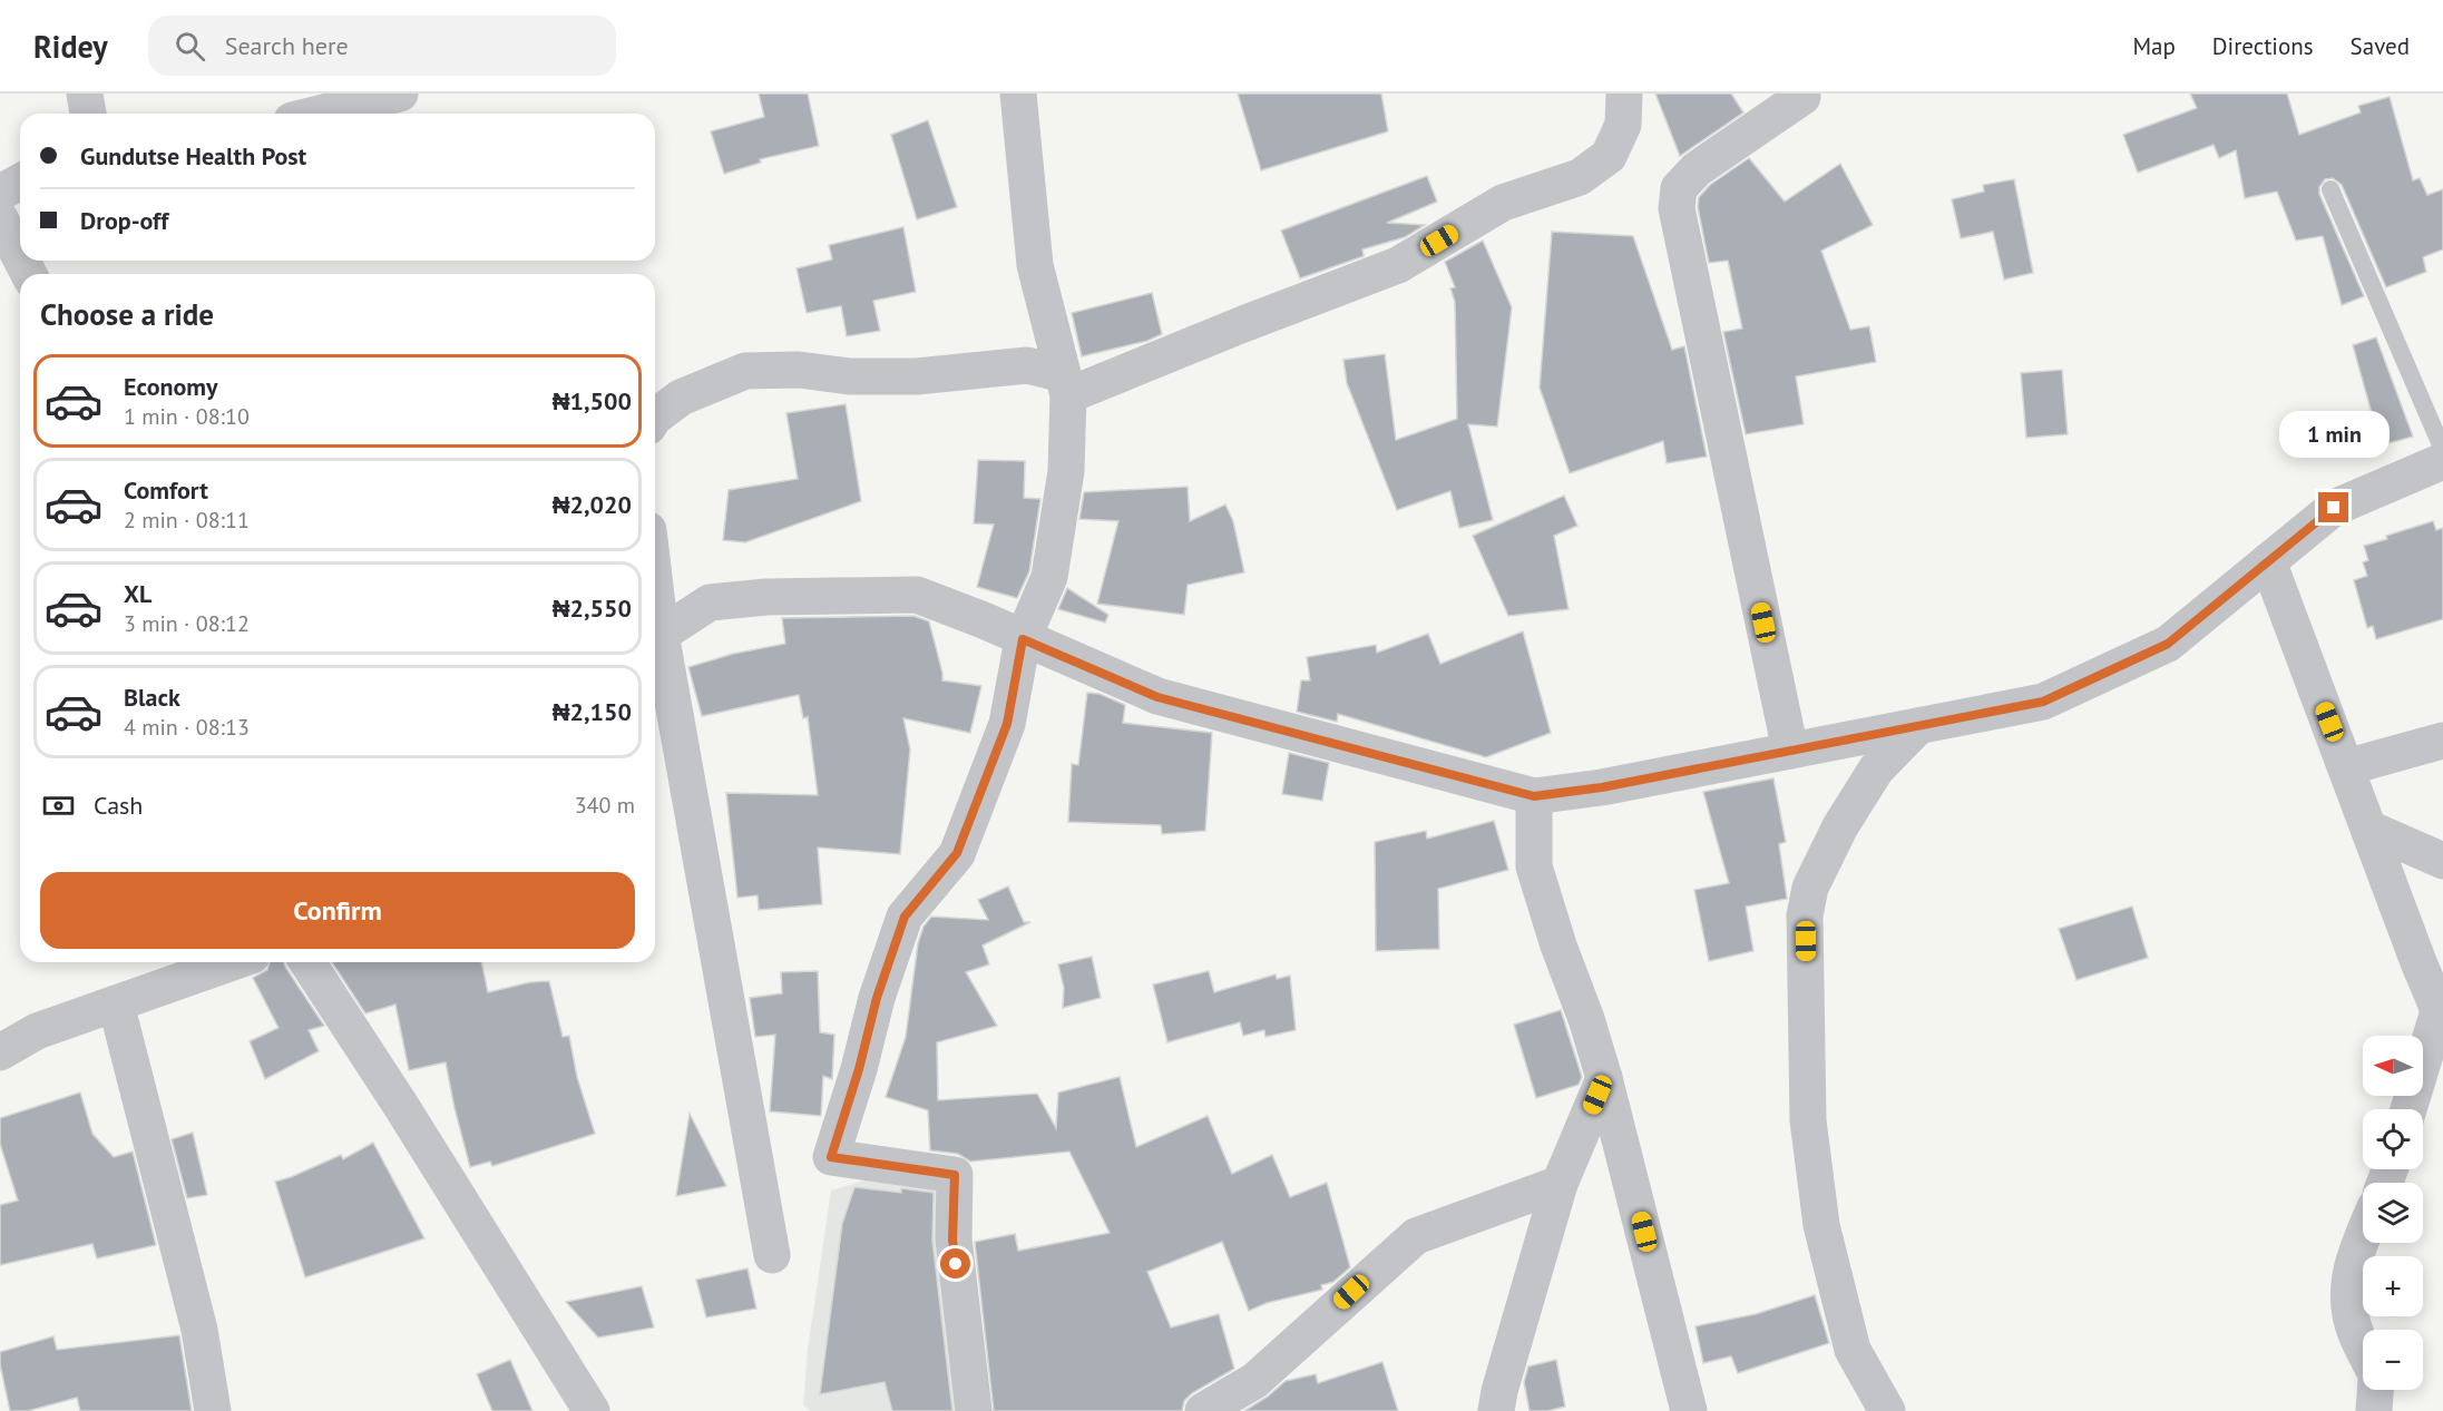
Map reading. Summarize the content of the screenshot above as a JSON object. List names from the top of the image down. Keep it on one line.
{"north":"left","page":{"header":"Ridey","search":"Search here","nav":["Map","Directions","Saved"],"banner":["Gundutse Health Post","Drop-off"],"heading":"Choose a ride","list":[{"name":"Economy","note":"1 min · 08:10","value":"₦1,500"},{"name":"Comfort","note":"2 min · 08:11","value":"₦2,020"},{"name":"XL","note":"3 min · 08:12","value":"₦2,550"},{"name":"Black","note":"4 min · 08:13","value":"₦2,150"}],"bubble":"1 min","pay":["Cash","340 m"],"buttons":"Confirm","map_buttons":["+","−"]}}
